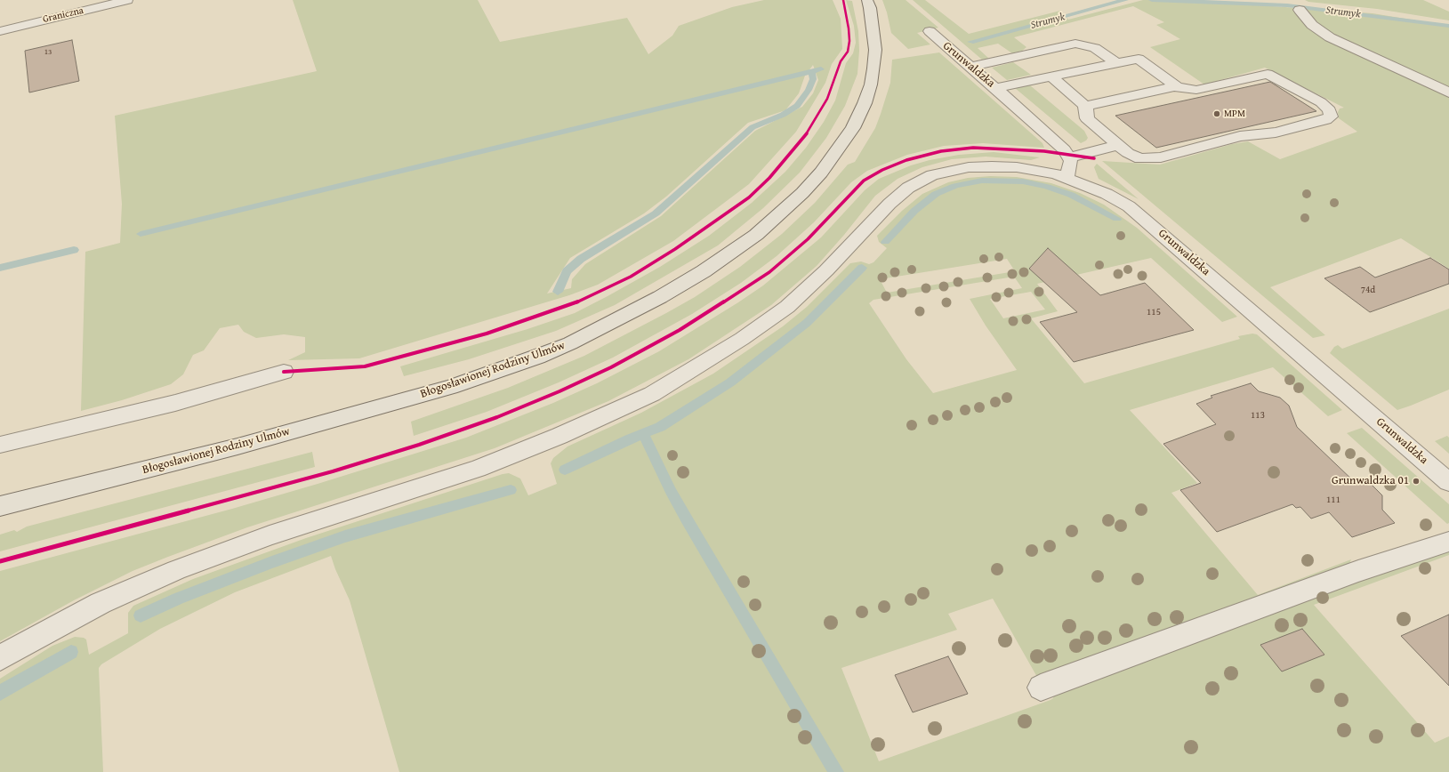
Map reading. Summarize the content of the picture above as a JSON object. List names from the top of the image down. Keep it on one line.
{"streets":{"main road":["Błogosławionej Rodziny Ulmów"],"street":["Graniczna","Grunwaldzka"]},"water":["Strumyk"],"places":["MPM","Grunwaldzka 01"],"house_numbers":["13","74d","115","113","111"]}
